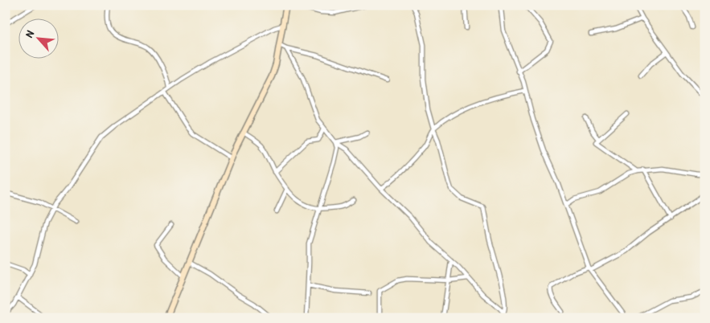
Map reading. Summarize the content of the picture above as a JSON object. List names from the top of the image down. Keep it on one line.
{"north":"top left"}
